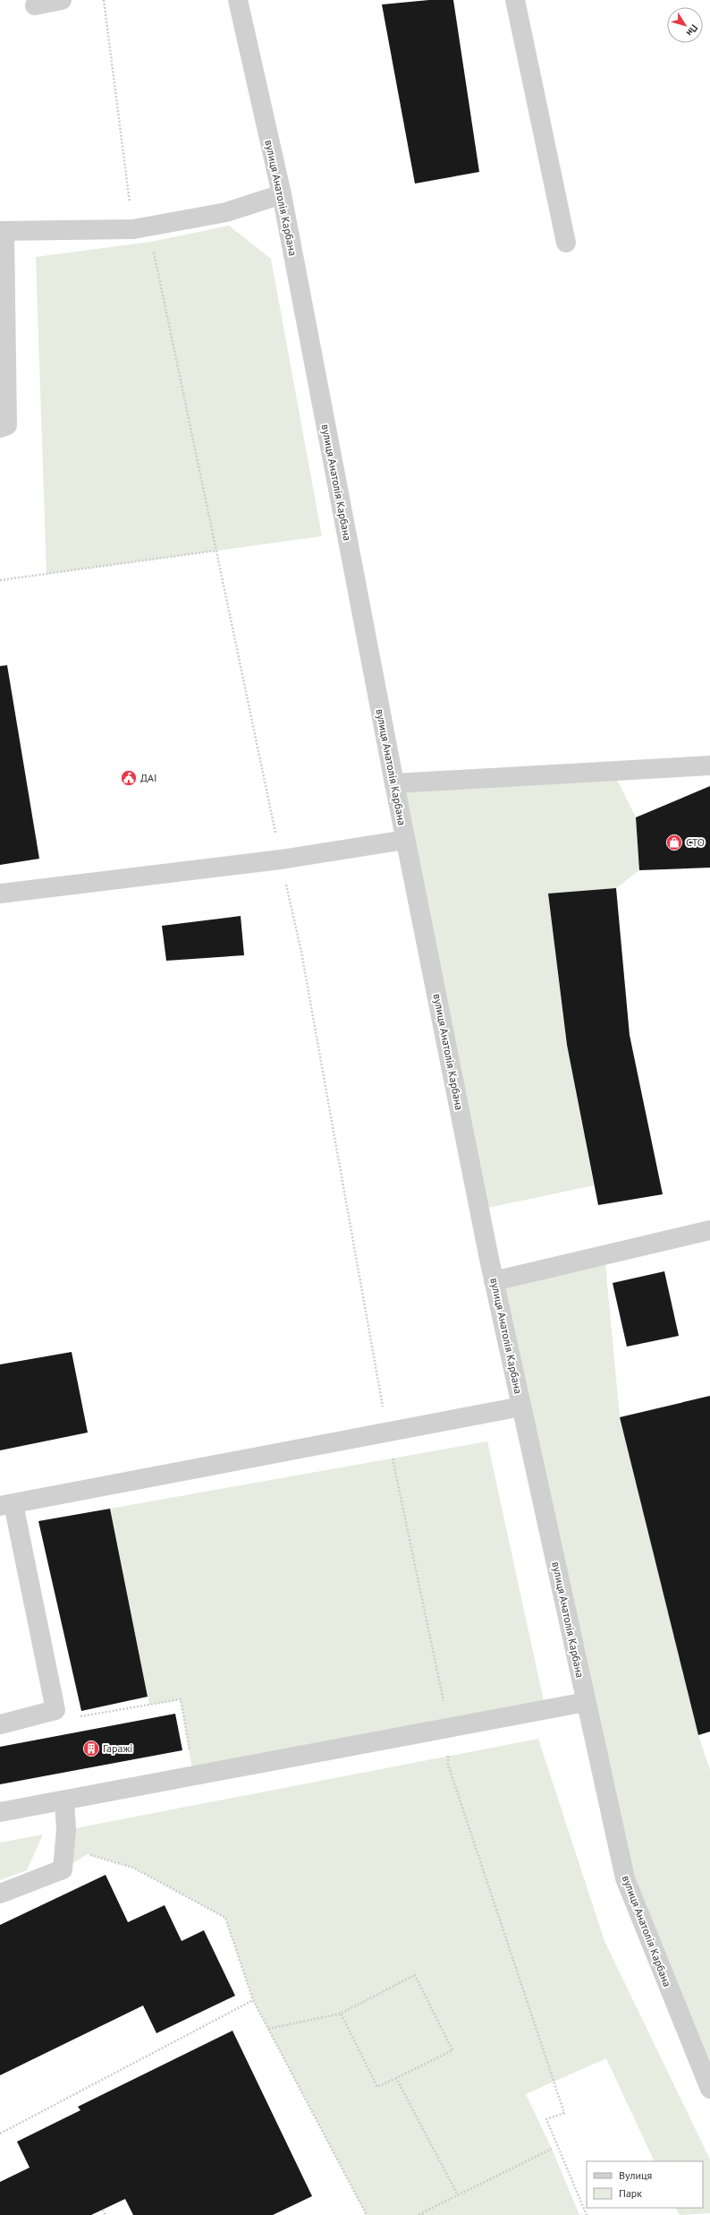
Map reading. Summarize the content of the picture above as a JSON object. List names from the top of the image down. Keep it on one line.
{"streets":{"street":["вулиця Анатолія Карбана"]},"places":{"public building":["ДАІ"],"shop":["СТО"],"building":["Гаражі"]},"legend":["Вулиця","Парк"],"north":"bottom right"}
